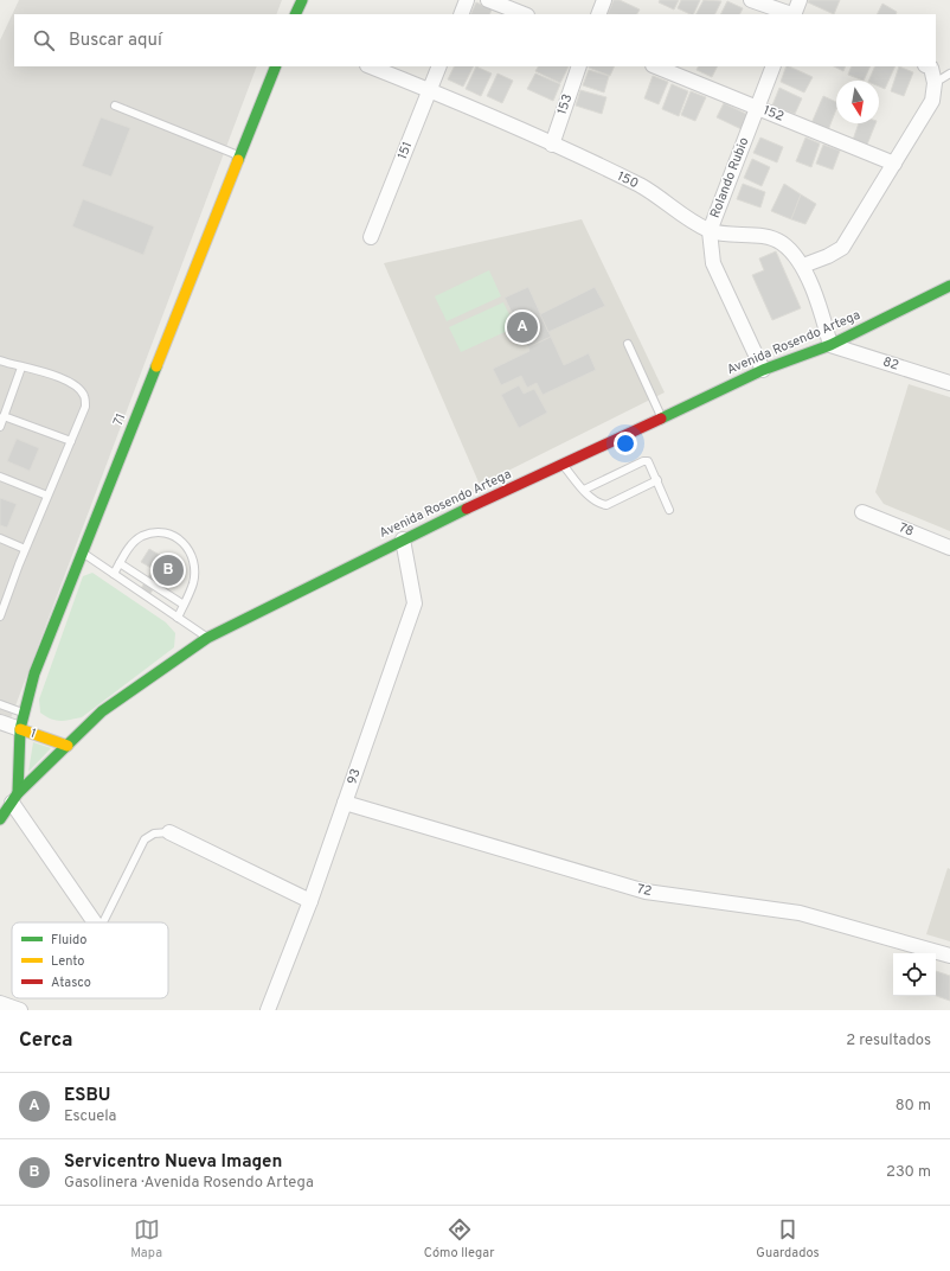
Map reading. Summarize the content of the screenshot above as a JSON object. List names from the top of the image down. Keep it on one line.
{"streets":{"main road":["Avenida Rosendo Artega","71","1"],"street":["153","152","151","Rolando Rubio","150","82","78","93","72"]},"crossings":[["153","150"],["152","Rolando Rubio"],["151","150"],["Rolando Rubio","150"],["Rolando Rubio","Avenida Rosendo Artega"],["150","Avenida Rosendo Artega"],["150","82"],["Avenida Rosendo Artega","82"],["Avenida Rosendo Artega","71"],["Avenida Rosendo Artega","1"],["Avenida Rosendo Artega","93"],["71","1"],["93","72"]],"legend":["Fluido","Lento","Atasco"],"north":"bottom","page":{"search":"Buscar aquí","pins":["A","B"],"heading":["Cerca","2 resultados"],"list":[{"mark":"A","name":"ESBU","note":"Escuela","value":"80 m"},{"mark":"B","name":"Servicentro Nueva Imagen","note":"Gasolinera · Avenida Rosendo Artega","value":"230 m"}],"nav":["Mapa","Cómo llegar","Guardados"]}}
